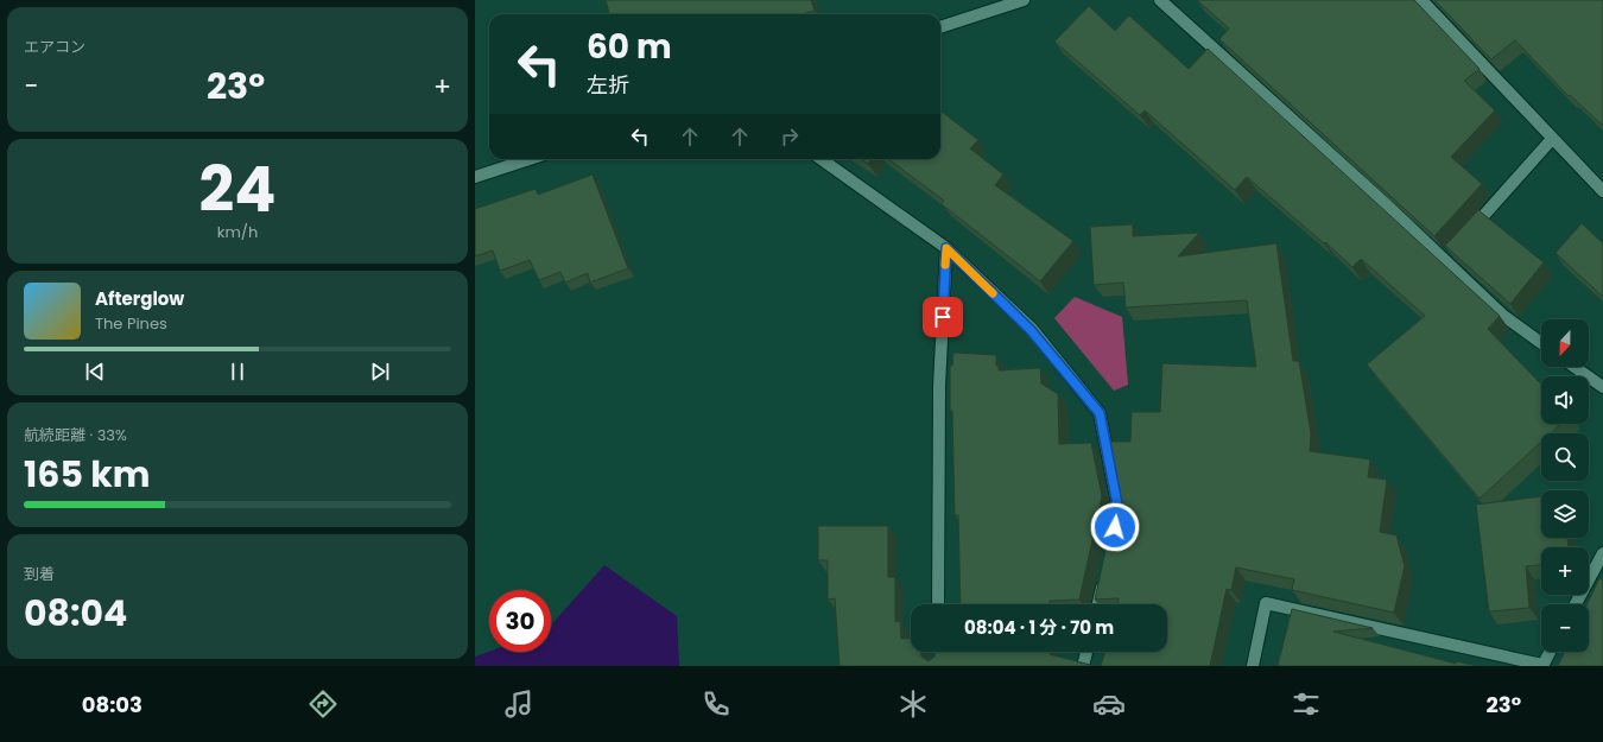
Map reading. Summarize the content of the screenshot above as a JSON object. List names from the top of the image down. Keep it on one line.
{"north":"bottom","page":{"tile":["エアコン",["24","km/h"],["航続距離 · 33%","165 km"],["到着","08:04"]],"turn":["60 m","左折"],"heat":["−","23°","+"],"song":["Afterglow","The Pines"],"map_buttons":["+","−"],"limit":"30","trip":"08:04 · 1 分 · 70 m","tabs":["08:03","23°"]}}
